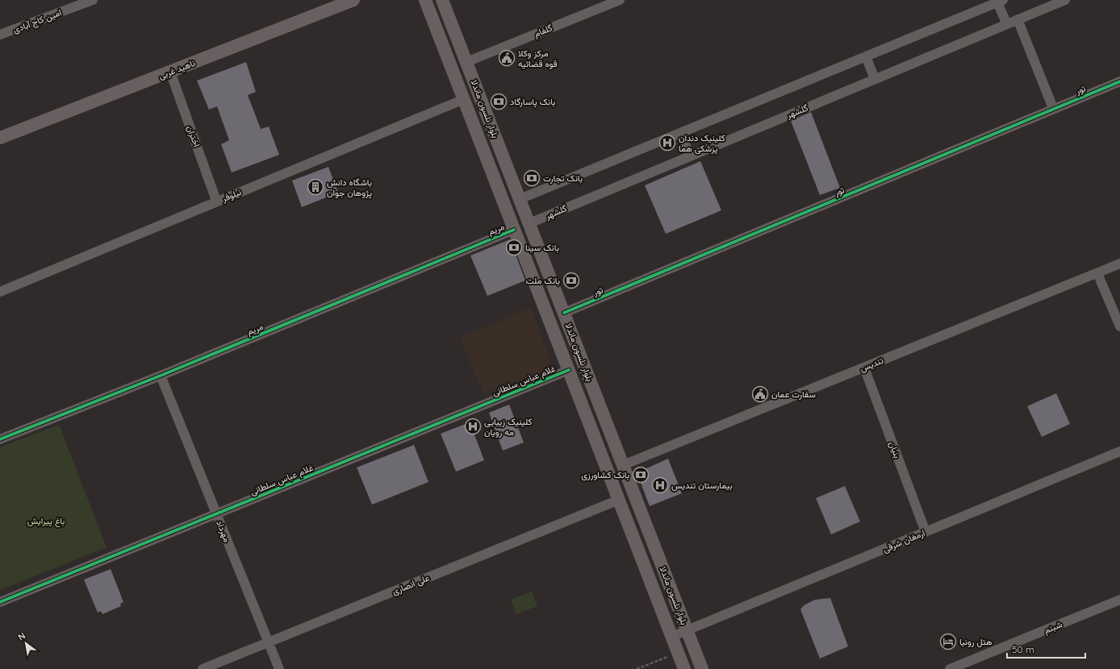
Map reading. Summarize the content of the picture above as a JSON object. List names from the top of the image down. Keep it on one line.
{"streets":{"main road":["ناهید غربی","بلوار نلسون ماندلا"],"street":["امین کاج آبادی","گلفام","تور","گلشهر","اختران","نیلوفر","مریم","تندیس","غلام عباس سلطانی","بنیان","مهرداد","ارمغان شرقی","علی انصاری","شبنم"]},"crossings":[["گلفام","بلوار نلسون ماندلا"],["ناهید غربی","اختران"],["تور","بلوار نلسون ماندلا"],["بلوار نلسون ماندلا","گلشهر"],["بلوار نلسون ماندلا","نیلوفر"],["بلوار نلسون ماندلا","مریم"],["بلوار نلسون ماندلا","تندیس"],["بلوار نلسون ماندلا","غلام عباس سلطانی"],["بلوار نلسون ماندلا","ارمغان شرقی"],["بلوار نلسون ماندلا","علی انصاری"],["اختران","نیلوفر"],["مریم","مهرداد"],["تندیس","بنیان"],["غلام عباس سلطانی","مهرداد"],["بنیان","ارمغان شرقی"],["مهرداد","علی انصاری"]],"parks":["باغ پیرایش"],"places":{"public building":["مرکز وکلا قوه قضائیه","سفارت عمان"],"bank":["بانک پاسارگاد","بانک تجارت","بانک سینا","بانک ملت","بانک کشاورزی"],"hospital":["کلینیک دندان پزشکی هما","کلینیک زیبایی مه رویان","بیمارستان تندیس"],"building":["باشگاه دانش پژوهان جوان"],"hotel":["هتل رونیا"]},"scale_bar":"50 m","north":"top left"}
